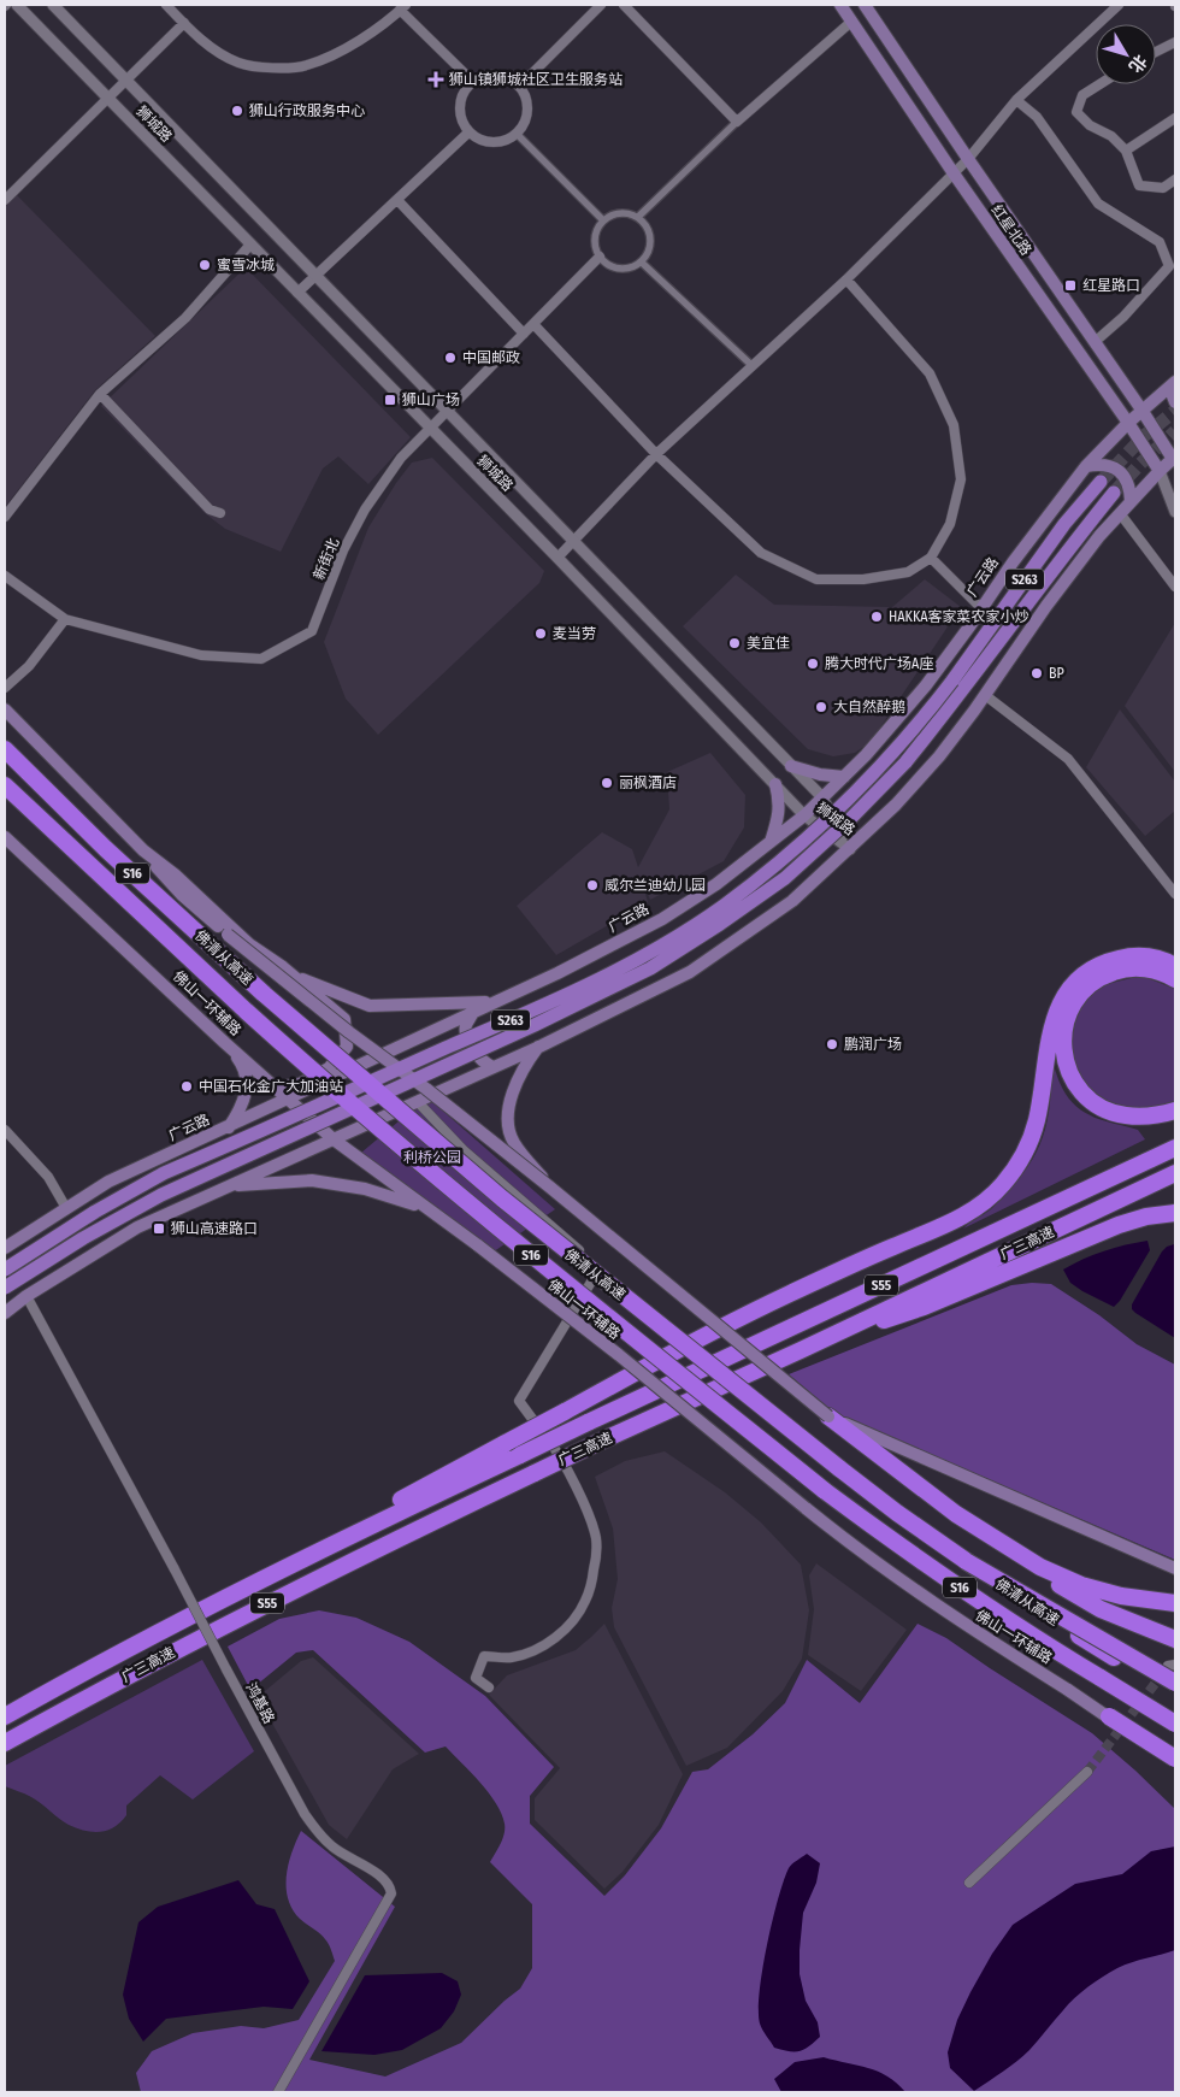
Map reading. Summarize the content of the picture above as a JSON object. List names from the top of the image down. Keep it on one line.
{"streets":{"highway":["S16","佛清从高速","广三高速","S55"],"main road":["红星北路","广云路","S263","佛山一环辅路"],"street":["狮城路","新街北","鸿基路"]},"crossings":[["狮城路","新街北"],["狮城路","广云路"],["狮城路","S263"],["红星北路","广云路"],["红星北路","S263"],["广云路","佛山一环辅路"],["S263","佛山一环辅路"],["S263","鸿基路"]],"parks":["利桥公园"],"places":{"health":["狮山镇狮城社区卫生服务站"],"other":["狮山行政服务中心","蜜雪冰城","中国邮政","HAKKA客家菜农家小炒","麦当劳","美宜佳","腾大时代广场A座","BP","大自然醉鹅","丽枫酒店","威尔兰迪幼儿园","鹏润广场","中国石化金广大加油站"],"transit":["红星路口","狮山广场","狮山高速路口"]},"north":"bottom right"}
